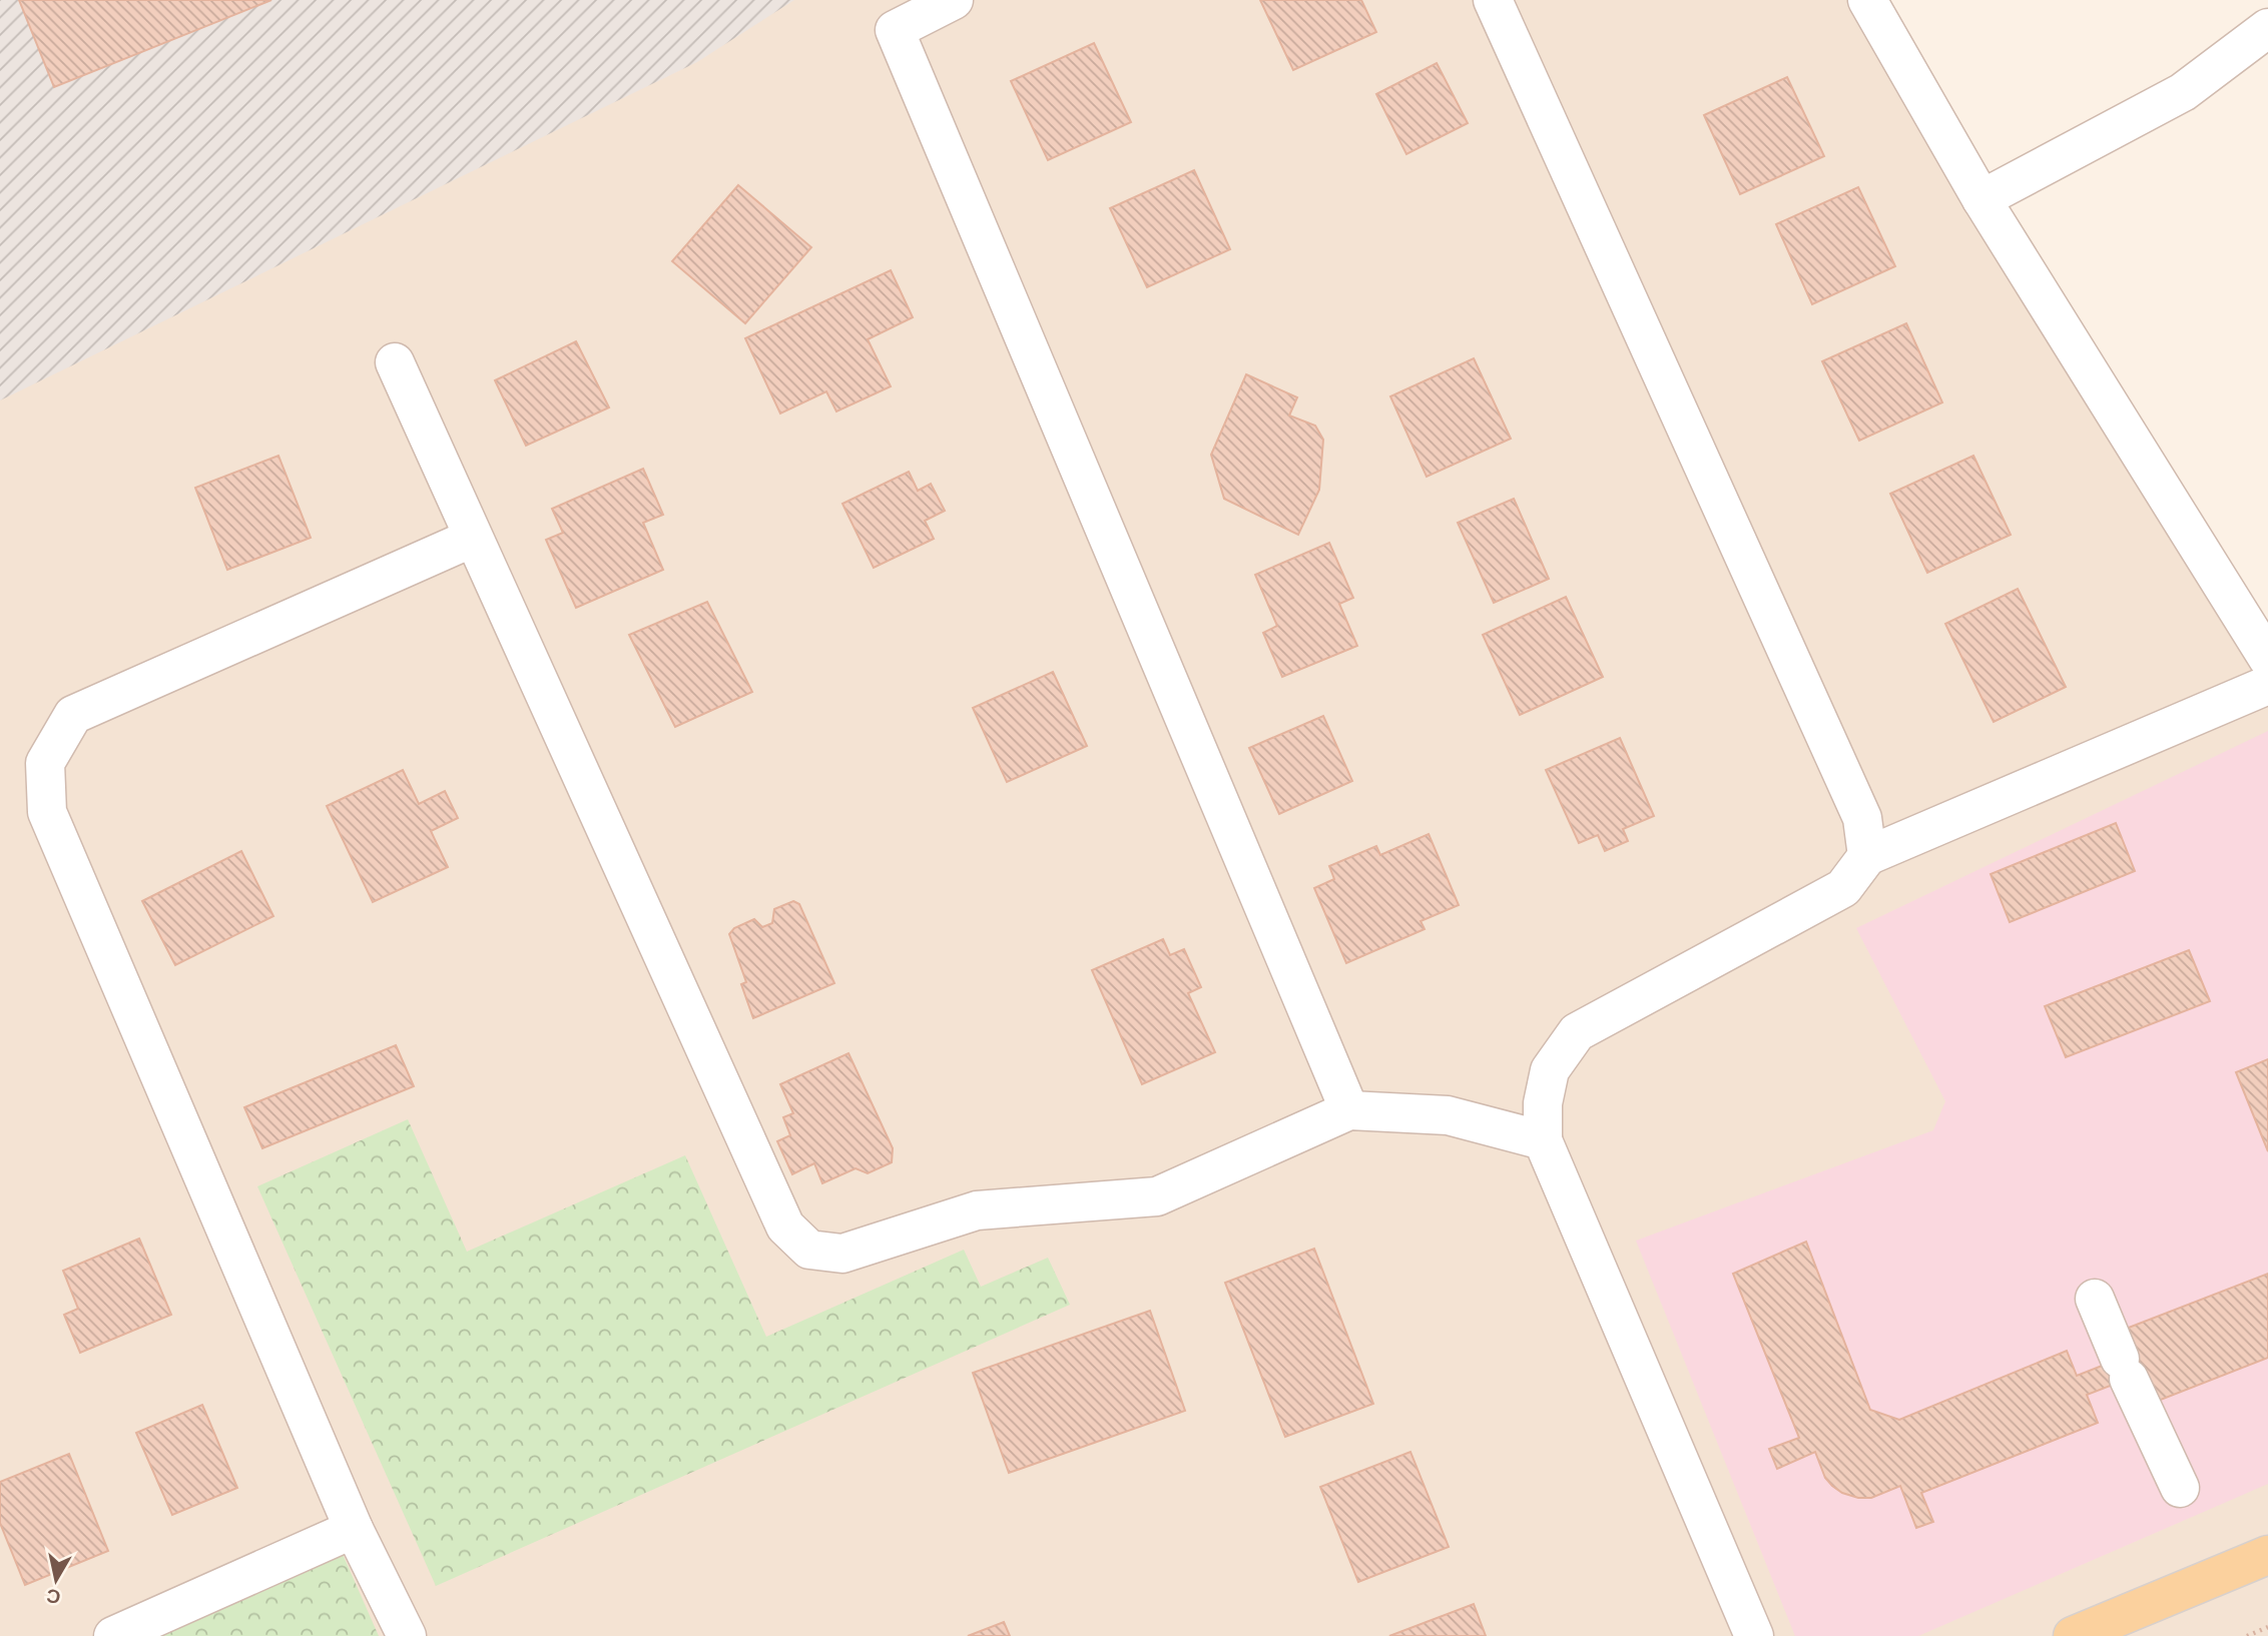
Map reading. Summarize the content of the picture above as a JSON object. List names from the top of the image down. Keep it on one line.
{"north":"bottom"}
